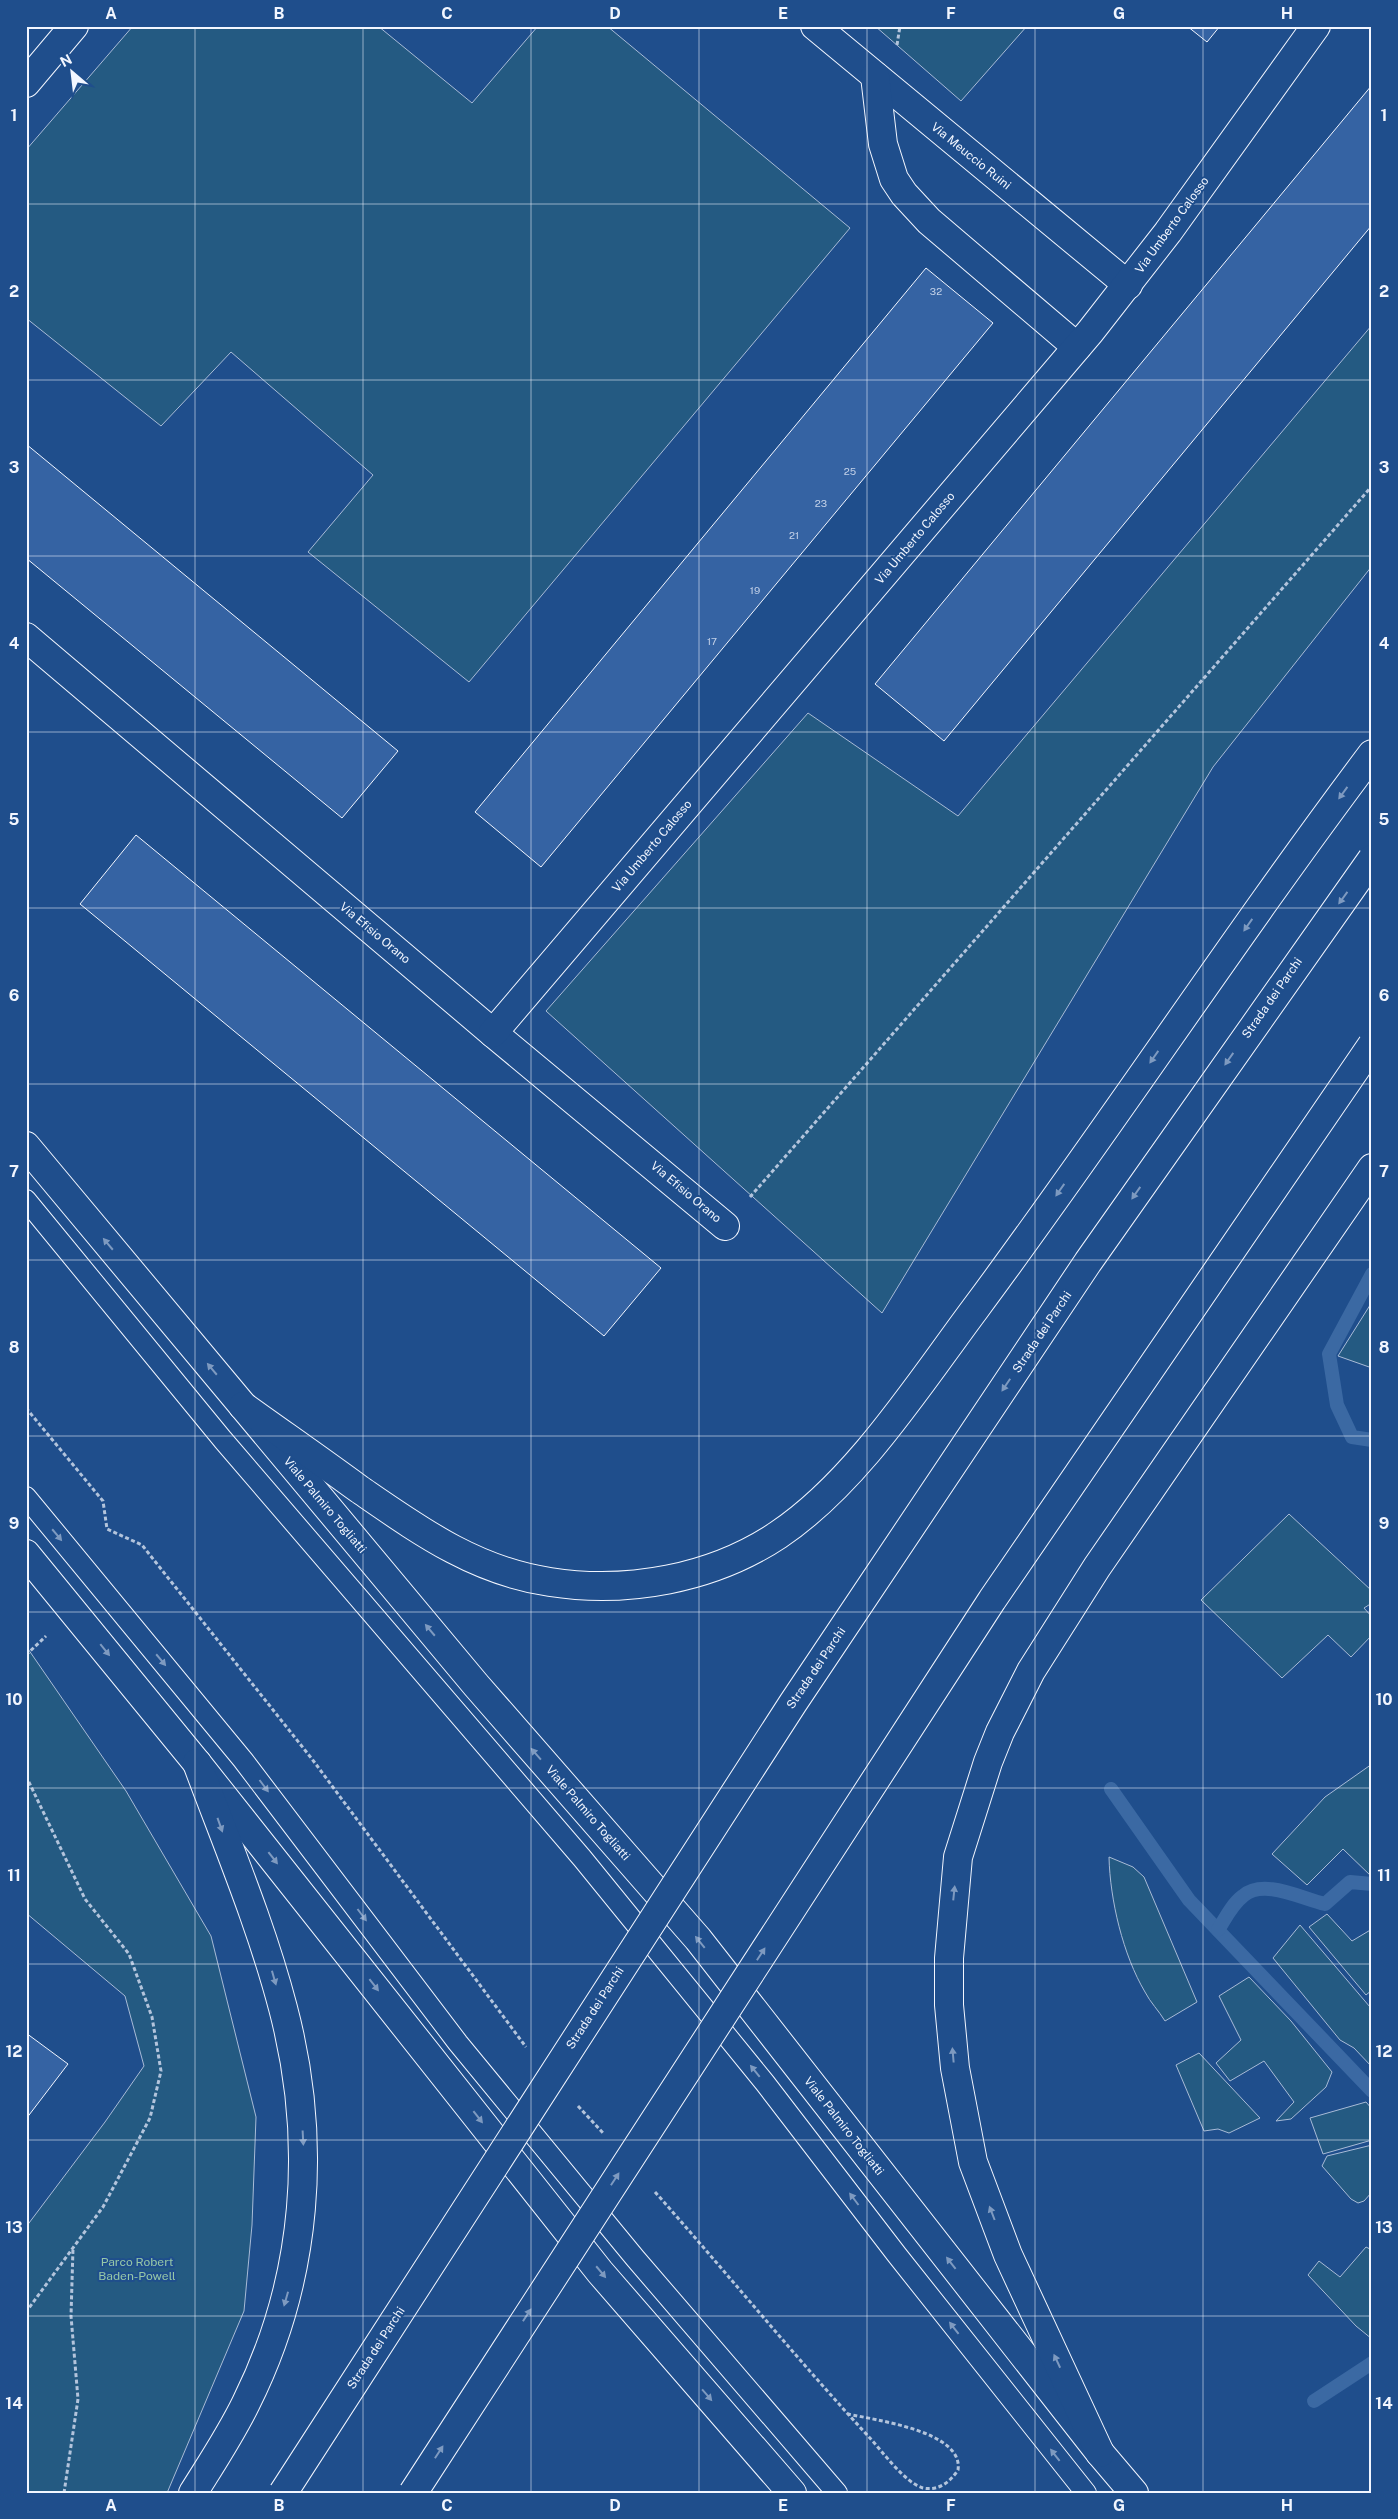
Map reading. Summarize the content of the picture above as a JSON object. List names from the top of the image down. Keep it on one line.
{"streets":{"main road":["Via Meuccio Ruini","Via Umberto Calosso","Via Efisio Orano","Strada dei Parchi","Viale Palmiro Togliatti"]},"crossings":[["Via Meuccio Ruini","Via Umberto Calosso"],["Via Umberto Calosso","Via Efisio Orano"]],"one_way":["Viale Palmiro Togliatti"],"parks":["Parco Robert Baden-Powell"],"house_numbers":["32","25","23","21","19","17"],"north":"top left","grid":{"columns":["A","B","C","D","E","F","G","H"],"rows":["1","2","3","4","5","6","7","8","9","10","11","12","13","14"]}}
